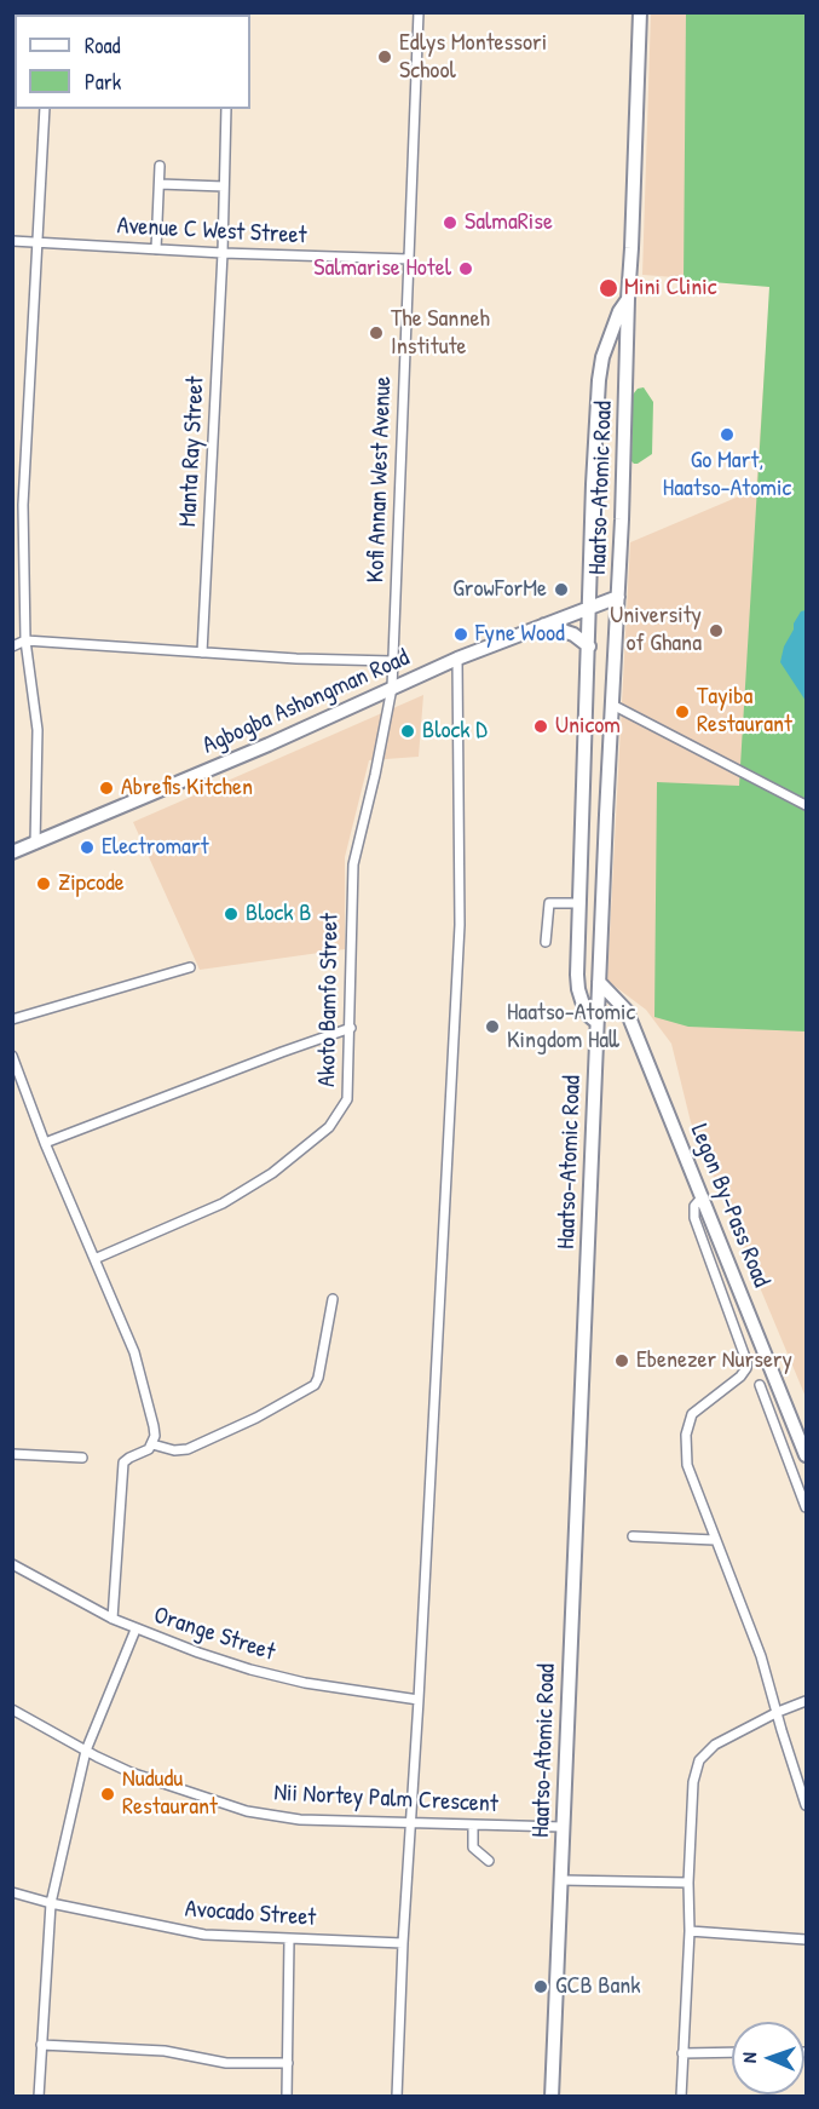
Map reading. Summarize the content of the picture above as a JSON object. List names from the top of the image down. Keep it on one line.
{"streets":{"main road":["Haatso-Atomic Road","Agbogba Ashongman Road","Legon By-Pass Road"],"street":["Avenue C West Street","Manta Ray Street","Kofi Annan West Avenue","Akoto Bamfo Street","Orange Street","Nii Nortey Palm Crescent","Avocado Street"]},"crossings":[["Avenue C West Street","Manta Ray Street"],["Avenue C West Street","Kofi Annan West Avenue"],["Kofi Annan West Avenue","Agbogba Ashongman Road"],["Kofi Annan West Avenue","Akoto Bamfo Street"],["Haatso-Atomic Road","Agbogba Ashongman Road"],["Haatso-Atomic Road","Legon By-Pass Road"],["Haatso-Atomic Road","Nii Nortey Palm Crescent"],["Agbogba Ashongman Road","Akoto Bamfo Street"]],"places":["Edlys Montessori School","SalmaRise","Salmarise Hotel","Mini Clinic","The Sanneh Institute","Go Mart, Haatso-Atomic","GrowForMe","University of Ghana","Fyne Wood","Tayiba Restaurant","Unicom","Block D","Abrefis Kitchen","Electromart","Zipcode","Block B","Haatso-Atomic Kingdom Hall","Ebenezer Nursery","Nududu Restaurant","GCB Bank"],"legend":["Road","Park"],"north":"left"}
